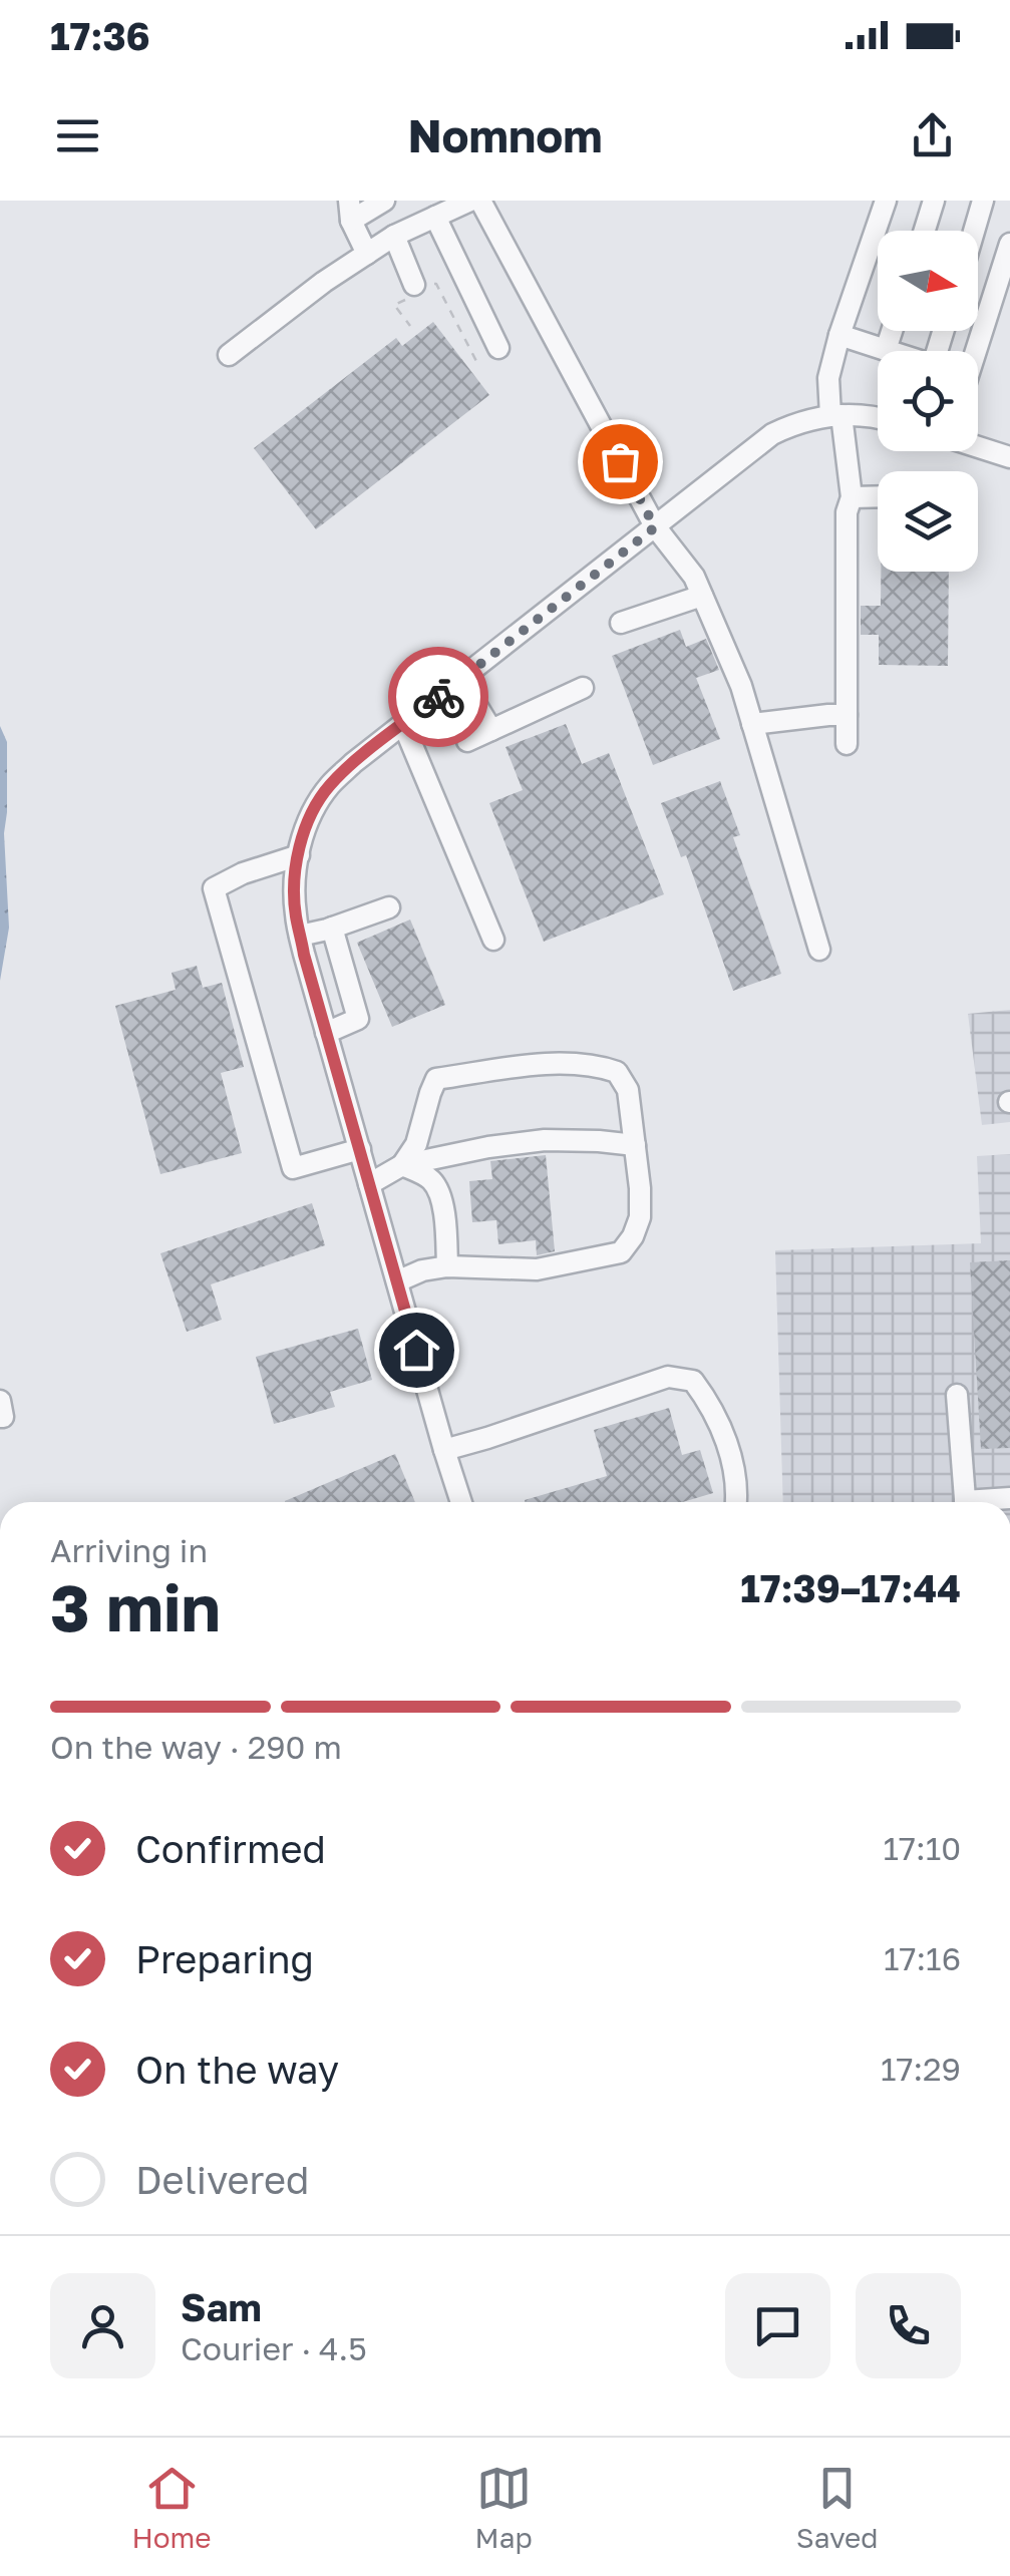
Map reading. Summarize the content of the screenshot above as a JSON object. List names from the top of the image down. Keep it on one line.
{"north":"right","page":{"status":"17:36","header":"Nomnom","heading":["3 min","Arriving in","17:39–17:44"],"panel":["Sam","Courier · 4.5"],"bar":"On the way · 290 m","list":[["Confirmed","17:10"],["Preparing","17:16"],["On the way","17:29"],"Delivered"],"tabs":["Home","Map","Saved"]}}
